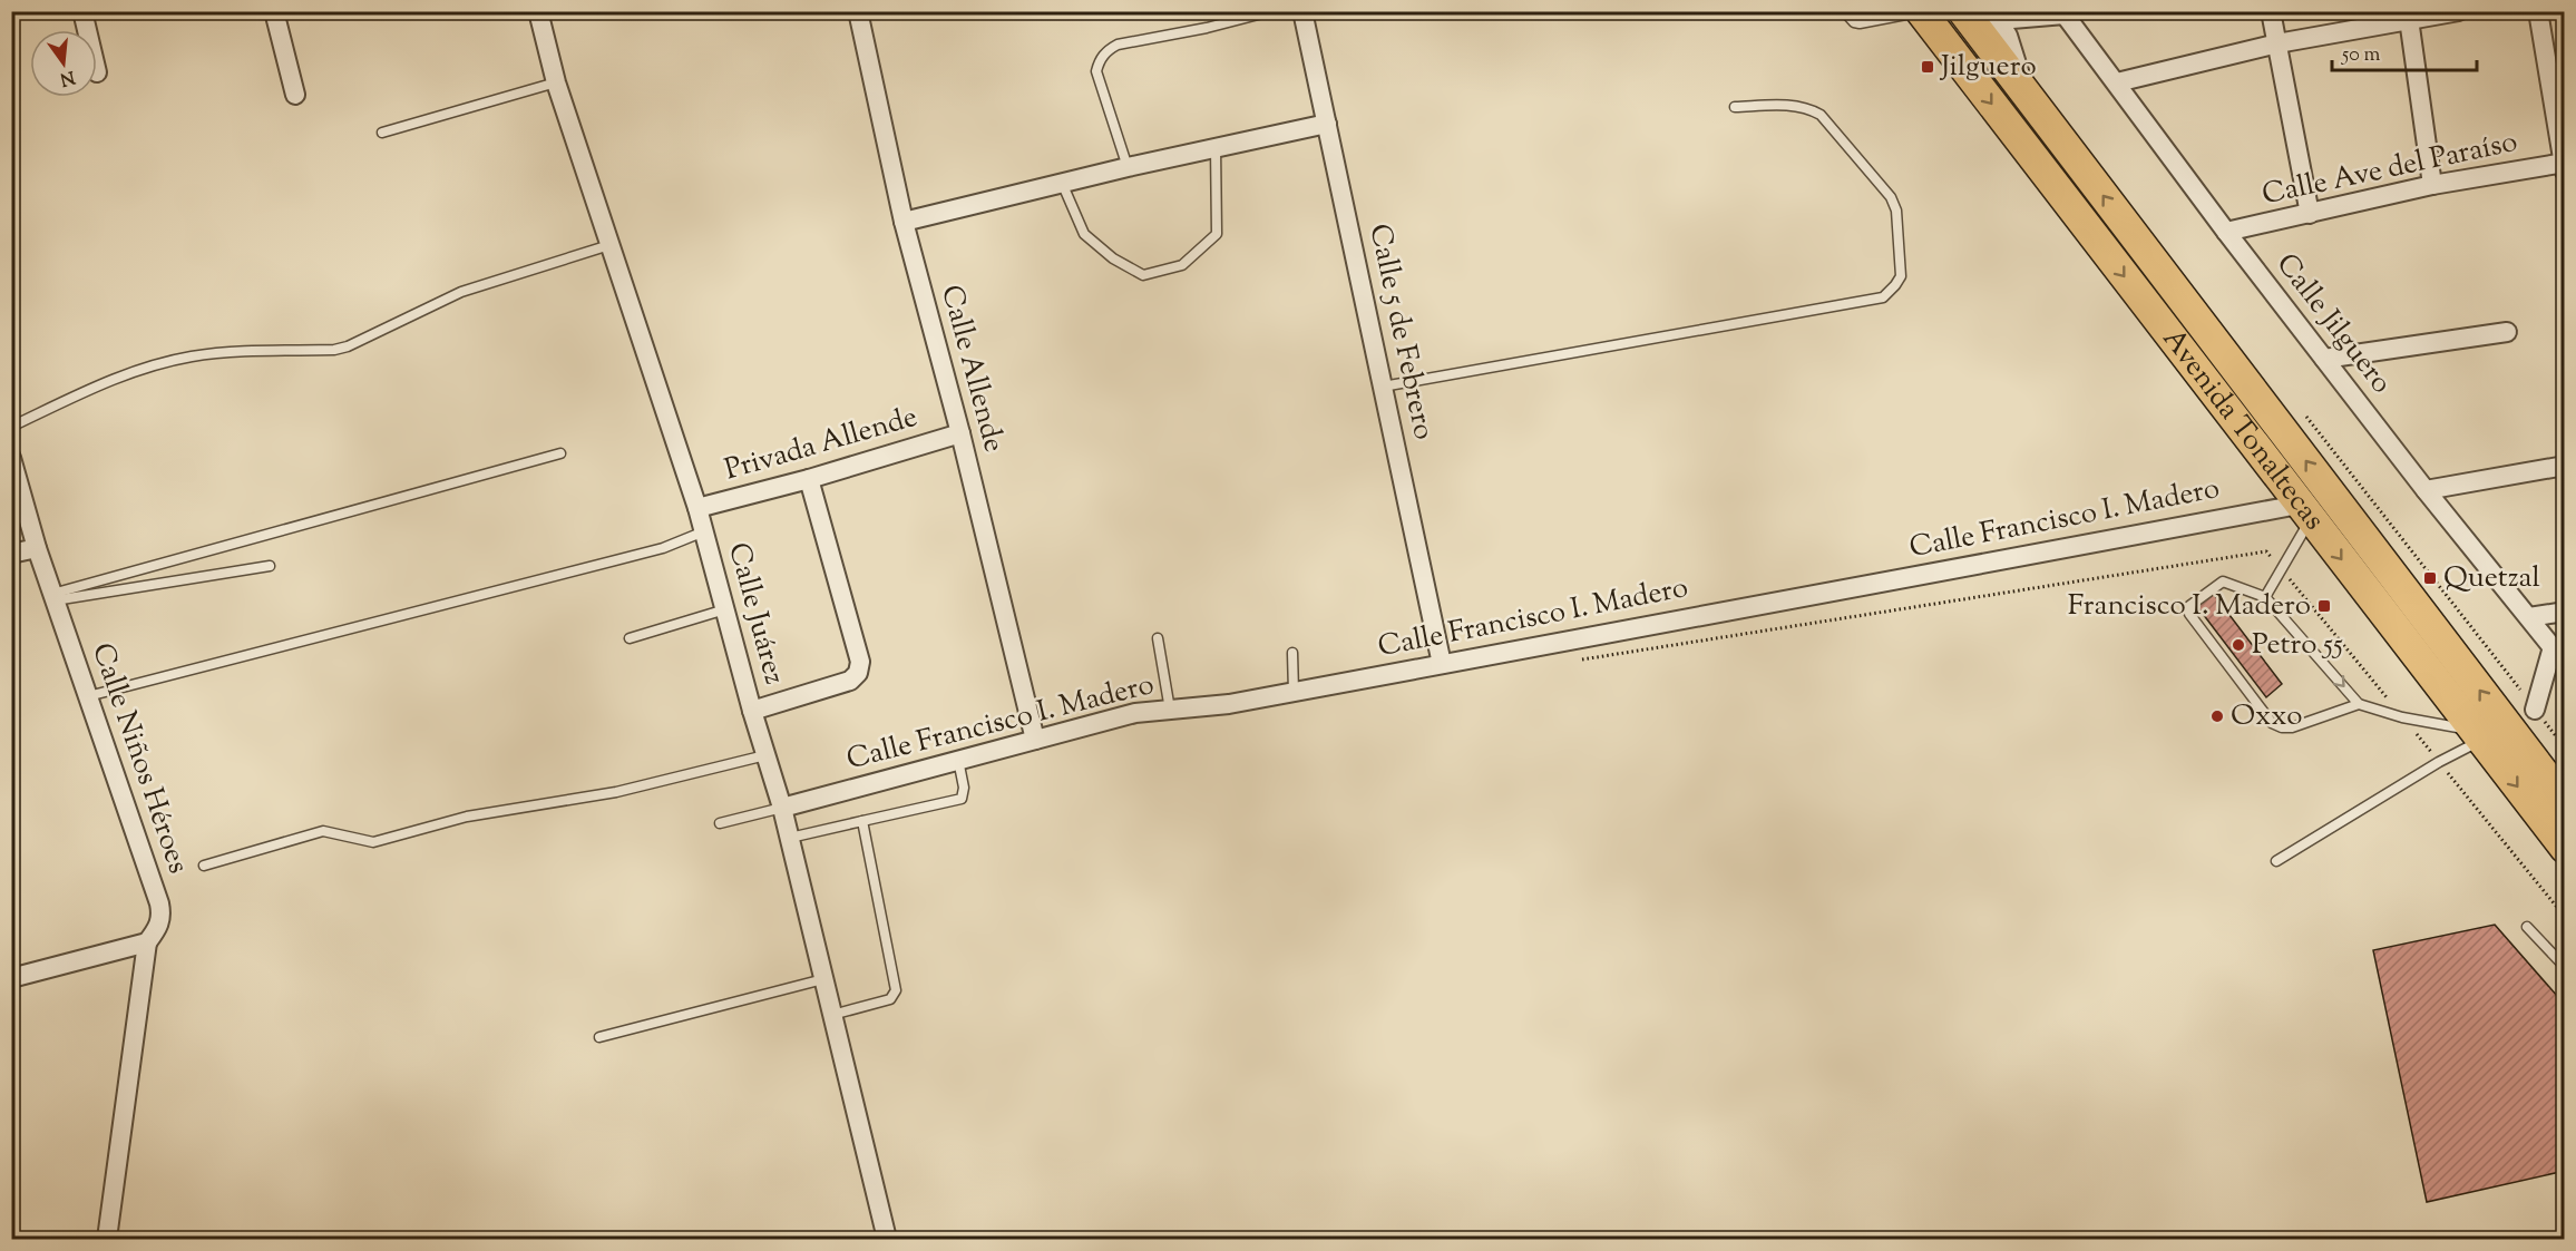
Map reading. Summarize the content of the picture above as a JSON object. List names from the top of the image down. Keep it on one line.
{"streets":{"main road":["Avenida Tonaltecas"],"street":["Calle Ave del Paraíso","Calle Jilguero","Calle 5 de Febrero","Calle Allende","Privada Allende","Calle Francisco I. Madero","Calle Juárez","Calle Niños Héroes"]},"crossings":[["Calle Ave del Paraíso","Calle Jilguero"],["Calle 5 de Febrero","Calle Francisco I. Madero"],["Calle Allende","Privada Allende"],["Calle Allende","Calle Francisco I. Madero"],["Avenida Tonaltecas","Calle Francisco I. Madero"],["Privada Allende","Calle Juárez"],["Calle Francisco I. Madero","Calle Juárez"]],"places":{"transit":["Jilguero","Quetzal","Francisco I. Madero"],"other":["Petro 55","Oxxo"]},"scale_bar":"50 m","north":"bottom"}
